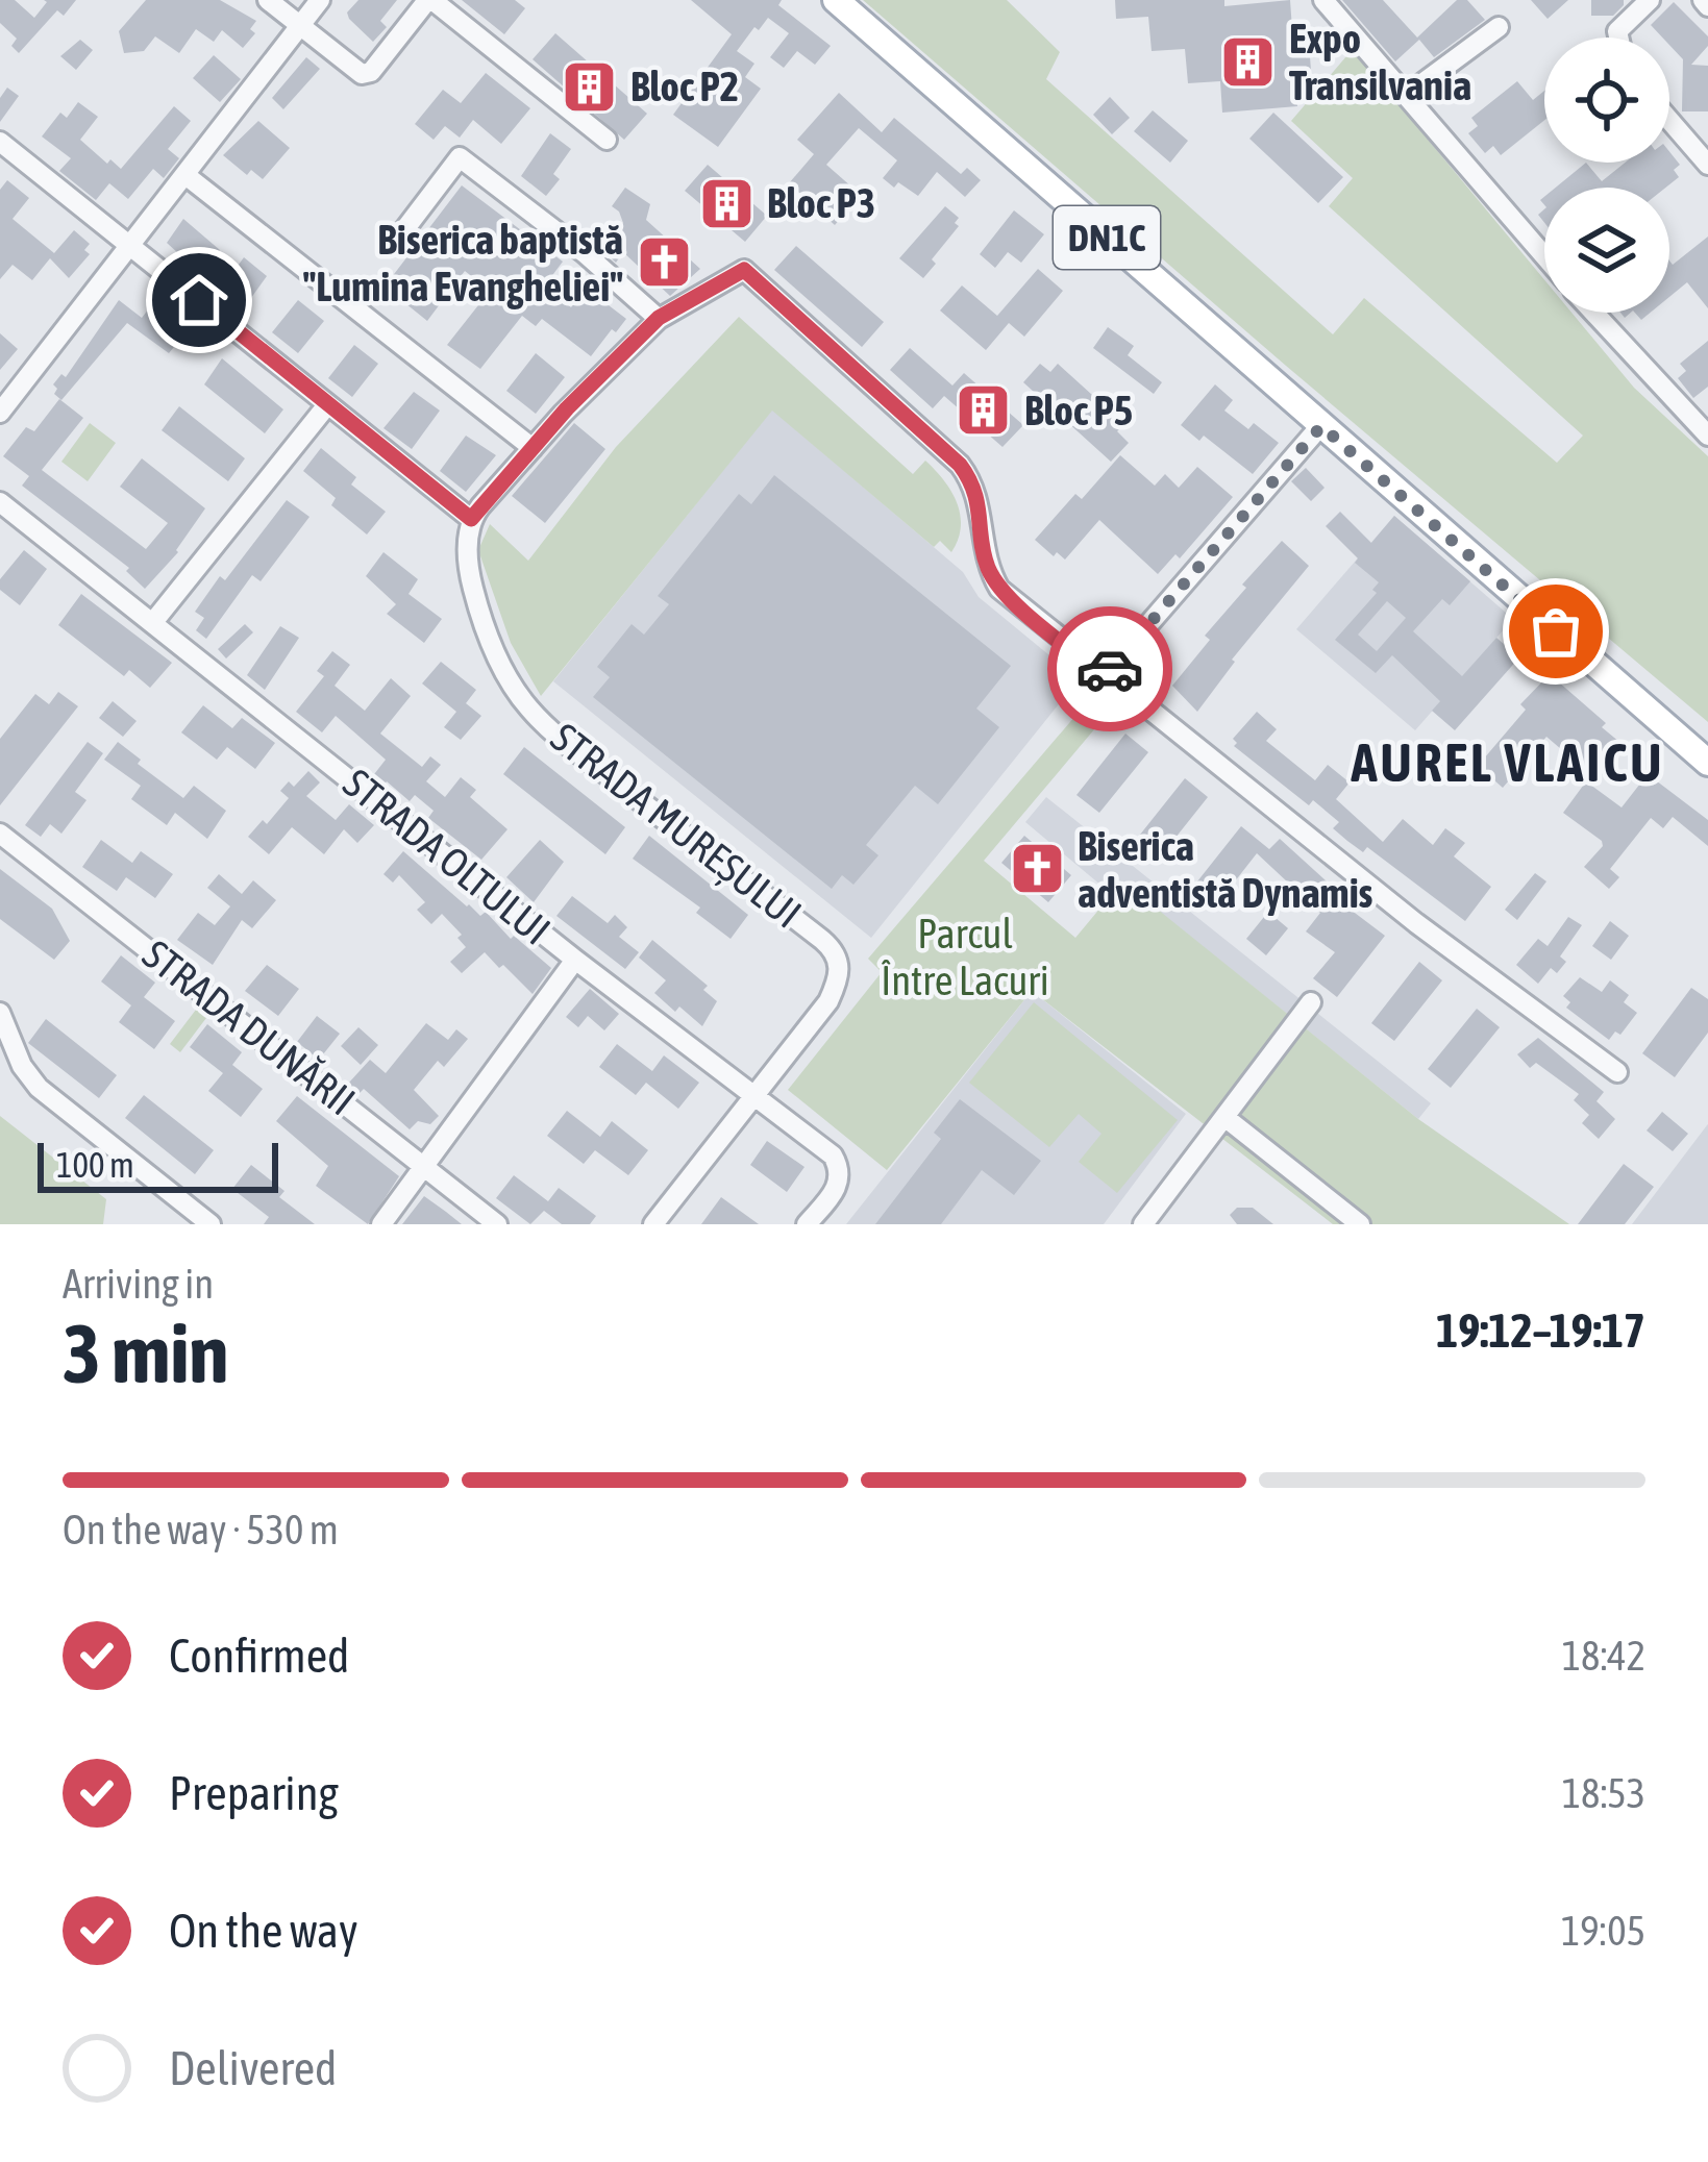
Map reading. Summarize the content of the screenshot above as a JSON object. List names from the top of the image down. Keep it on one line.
{"streets":{"main road":["DN1C"],"street":["STRADA MUREȘULUI","STRADA OLTULUI","STRADA DUNĂRII"]},"crossings":[["STRADA MUREȘULUI","STRADA OLTULUI"]],"districts":["AUREL VLAICU"],"parks":["Parcul Între Lacuri"],"places":{"building":["Expo Transilvania","Bloc P2","Bloc P3","Bloc P5"],"church":["Biserica baptistă \"Lumina Evangheliei\"","Biserica adventistă Dynamis"]},"scale_bar":"100 m","page":{"scale":"100 m","heading":["3 min","Arriving in","19:12–19:17"],"bar":"On the way · 530 m","list":[["Confirmed","18:42"],["Preparing","18:53"],["On the way","19:05"],"Delivered"]}}
